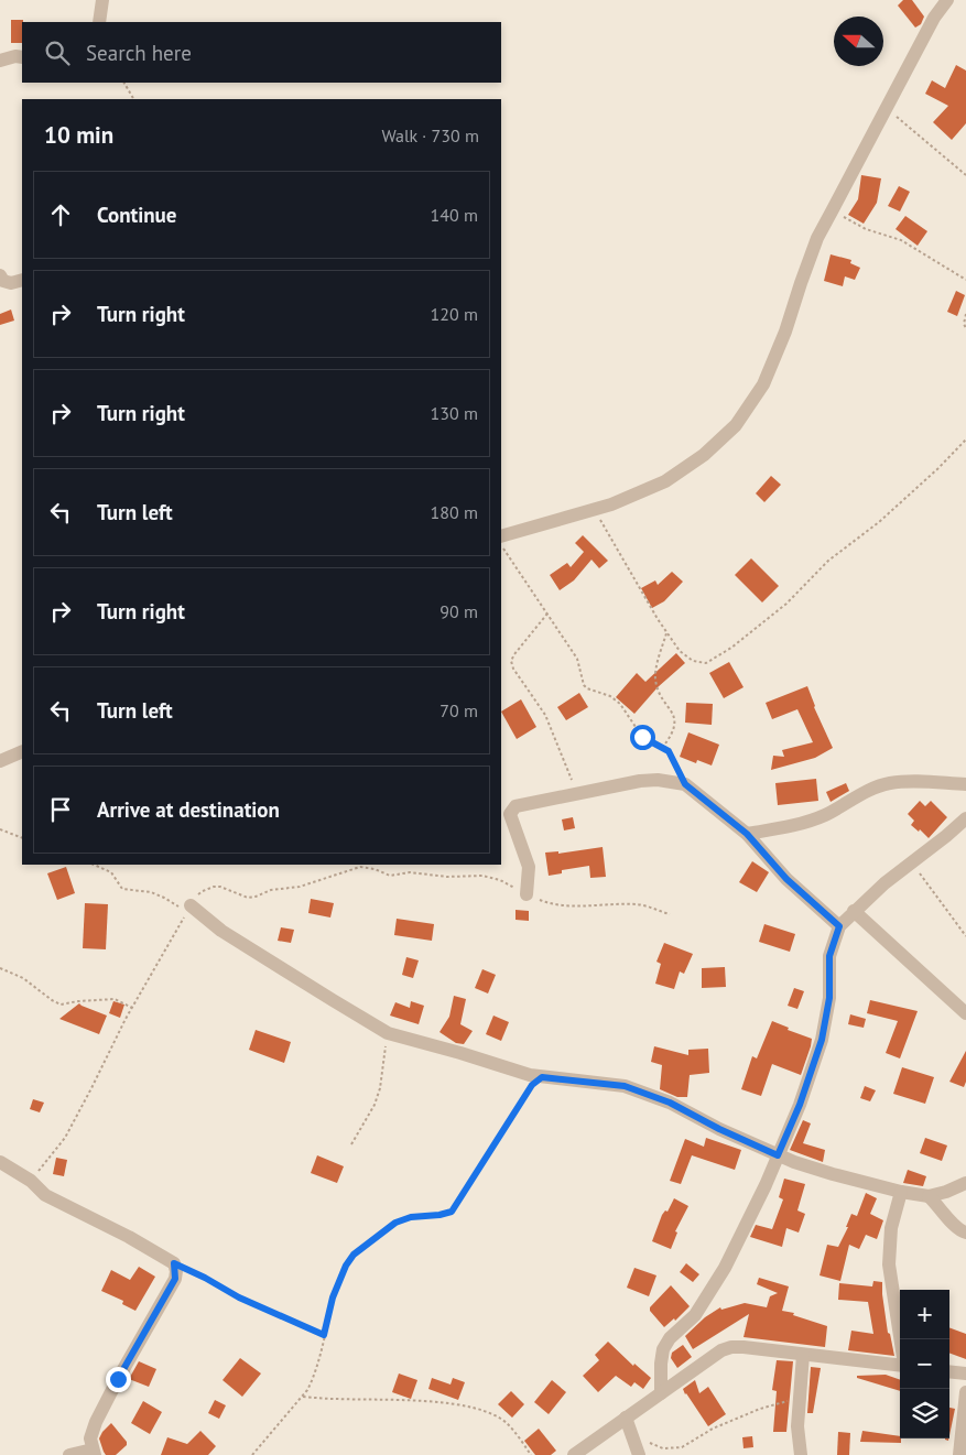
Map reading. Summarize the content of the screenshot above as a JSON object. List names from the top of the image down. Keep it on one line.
{"north":"left","page":{"search":"Search here","heading":["10 min","Walk · 730 m"],"list":[["Continue","140 m"],["Turn right","120 m"],["Turn right","130 m"],["Turn left","180 m"],["Turn right","90 m"],["Turn left","70 m"],"Arrive at destination"],"map_buttons":["+","−"]}}
